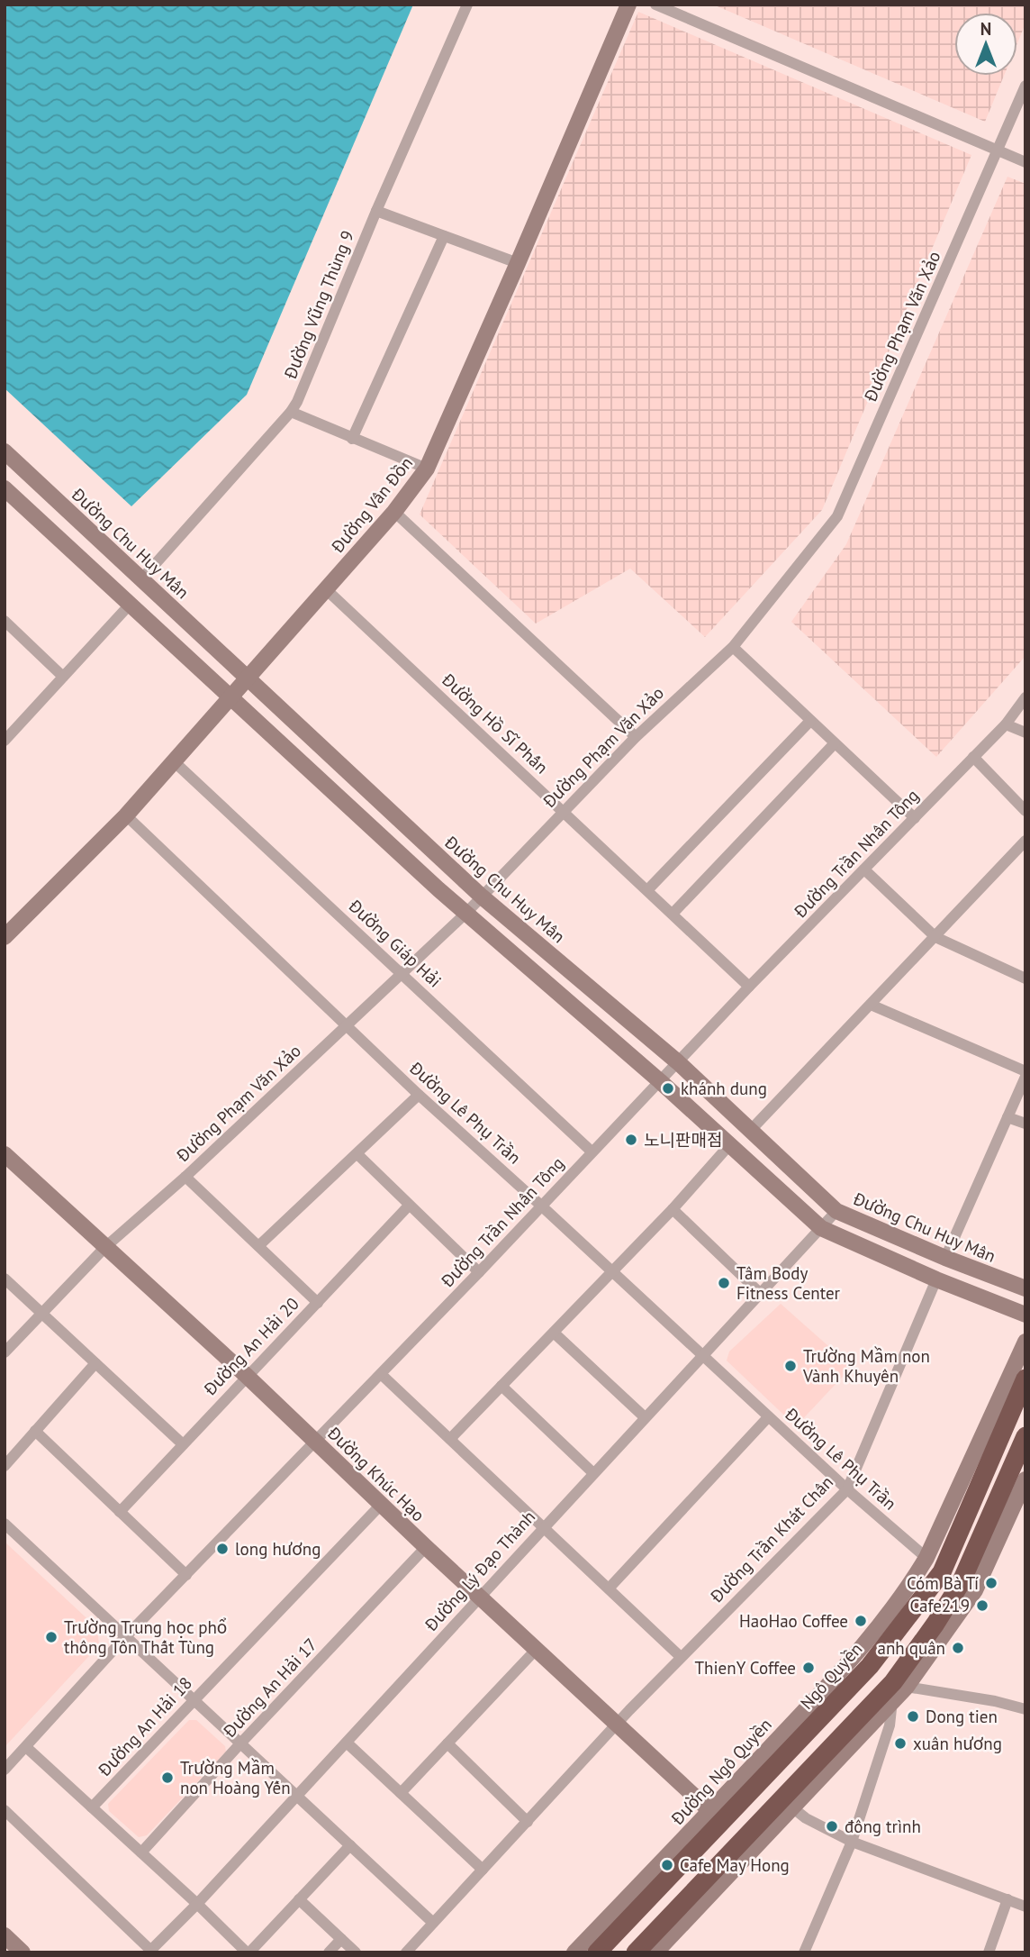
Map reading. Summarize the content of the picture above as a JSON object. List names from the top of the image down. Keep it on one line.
{"streets":{"highway":["Ngô Quyền"],"street":["Đường Vũng Thùng 9","Đường Phạm Văn Xảo","Đường Vân Đồn","Đường Chu Huy Mân","Đường Hồ Sĩ Phấn","Đường Trần Nhân Tông","Đường Giáp Hải","Đường Lê Phụ Trần","Đường An Hải 20","Đường Khúc Hạo","Đường Trần Khát Chân","Đường Lý Đạo Thành","Đường An Hải 17","Đường An Hải 18","Đường Ngô Quyền"]},"crossings":[["Đường Vũng Thùng 9","Đường Chu Huy Mân"],["Đường Phạm Văn Xảo","Đường Chu Huy Mân"],["Đường Phạm Văn Xảo","Đường Hồ Sĩ Phấn"],["Đường Phạm Văn Xảo","Đường Giáp Hải"],["Đường Phạm Văn Xảo","Đường Lê Phụ Trần"],["Đường Phạm Văn Xảo","Đường Khúc Hạo"],["Đường Vân Đồn","Đường Chu Huy Mân"],["Đường Vân Đồn","Đường Hồ Sĩ Phấn"],["Đường Vân Đồn","Đường Giáp Hải"],["Đường Vân Đồn","Đường Lê Phụ Trần"],["Đường Chu Huy Mân","Đường Trần Nhân Tông"],["Đường Chu Huy Mân","Đường Lý Đạo Thành"],["Đường Hồ Sĩ Phấn","Đường Trần Nhân Tông"],["Đường Trần Nhân Tông","Đường Giáp Hải"],["Đường Trần Nhân Tông","Đường Lê Phụ Trần"],["Đường Trần Nhân Tông","Đường Khúc Hạo"],["Đường Lê Phụ Trần","Đường Trần Khát Chân"],["Đường Lê Phụ Trần","Đường Lý Đạo Thành"],["Đường Lê Phụ Trần","Đường Ngô Quyền"],["Đường An Hải 20","Đường Khúc Hạo"],["Đường Khúc Hạo","Đường Trần Khát Chân"],["Đường Khúc Hạo","Đường Lý Đạo Thành"],["Đường Khúc Hạo","Ngô Quyền"],["Đường Khúc Hạo","Đường An Hải 17"],["Đường Khúc Hạo","Đường An Hải 18"],["Đường Khúc Hạo","Đường Ngô Quyền"],["Ngô Quyền","Đường Ngô Quyền"]],"places":["khánh dung","노니판매점","Tâm Body Fitness Center","Trường Mầm non Vành Khuyên","long hương","Cóm Bà Tí","Cafe219","HaoHao Coffee","Trường Trung học phổ thông Tôn Thất Tùng","anh quân","ThienY Coffee","Dong tien","xuân hương","Trường Mầm non Hoàng Yến","đông trình","Cafe May Hong"],"north":"top"}
